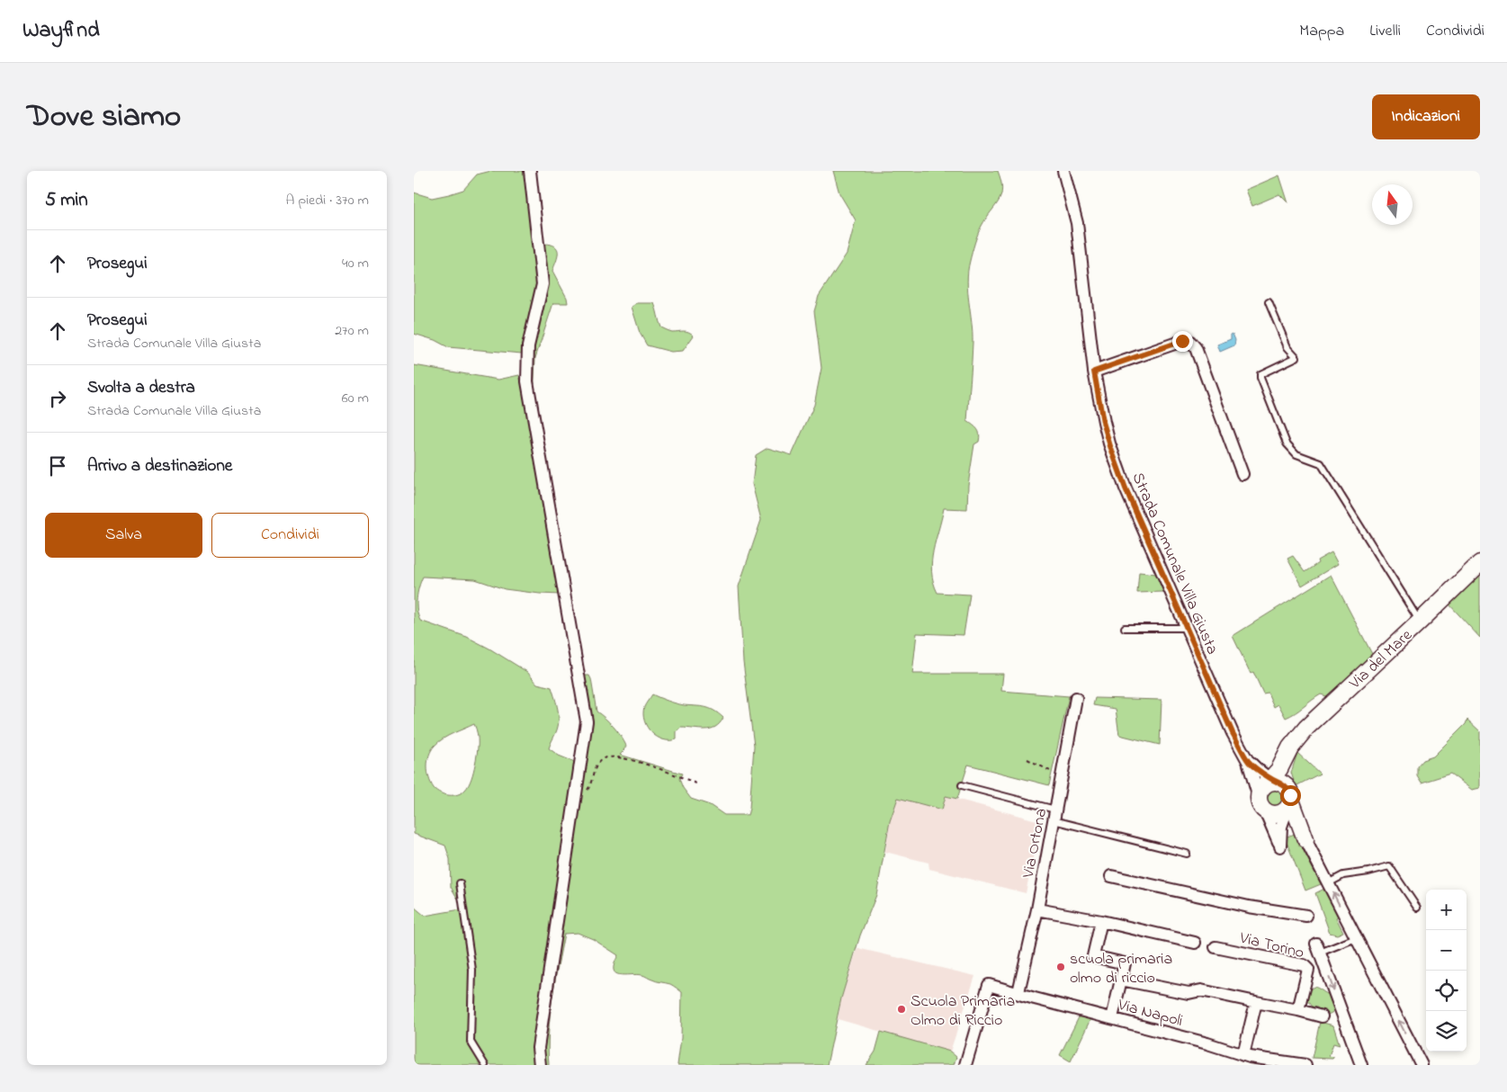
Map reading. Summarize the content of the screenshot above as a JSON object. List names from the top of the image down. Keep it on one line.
{"streets":{"street":["Strada Comunale Villa Giusta","Via del Mare","Via Ortona","Via Torino","Via Napoli"]},"crossings":[["Via Ortona","Via Napoli"]],"places":["scuola primaria olmo di riccio","Scuola Primaria Olmo di Riccio"],"north":"top","page":{"header":"Wayfind","nav":["Mappa","Livelli","Condividi"],"title":"Dove siamo","buttons":["Indicazioni",["Salva","Condividi"]],"heading":["5 min","A piedi · 370 m"],"list":[["Prosegui","40 m"],["Prosegui","Strada Comunale Villa Giusta","270 m"],["Svolta a destra","Strada Comunale Villa Giusta","60 m"],"Arrivo a destinazione"],"map_buttons":["+","−"]}}
